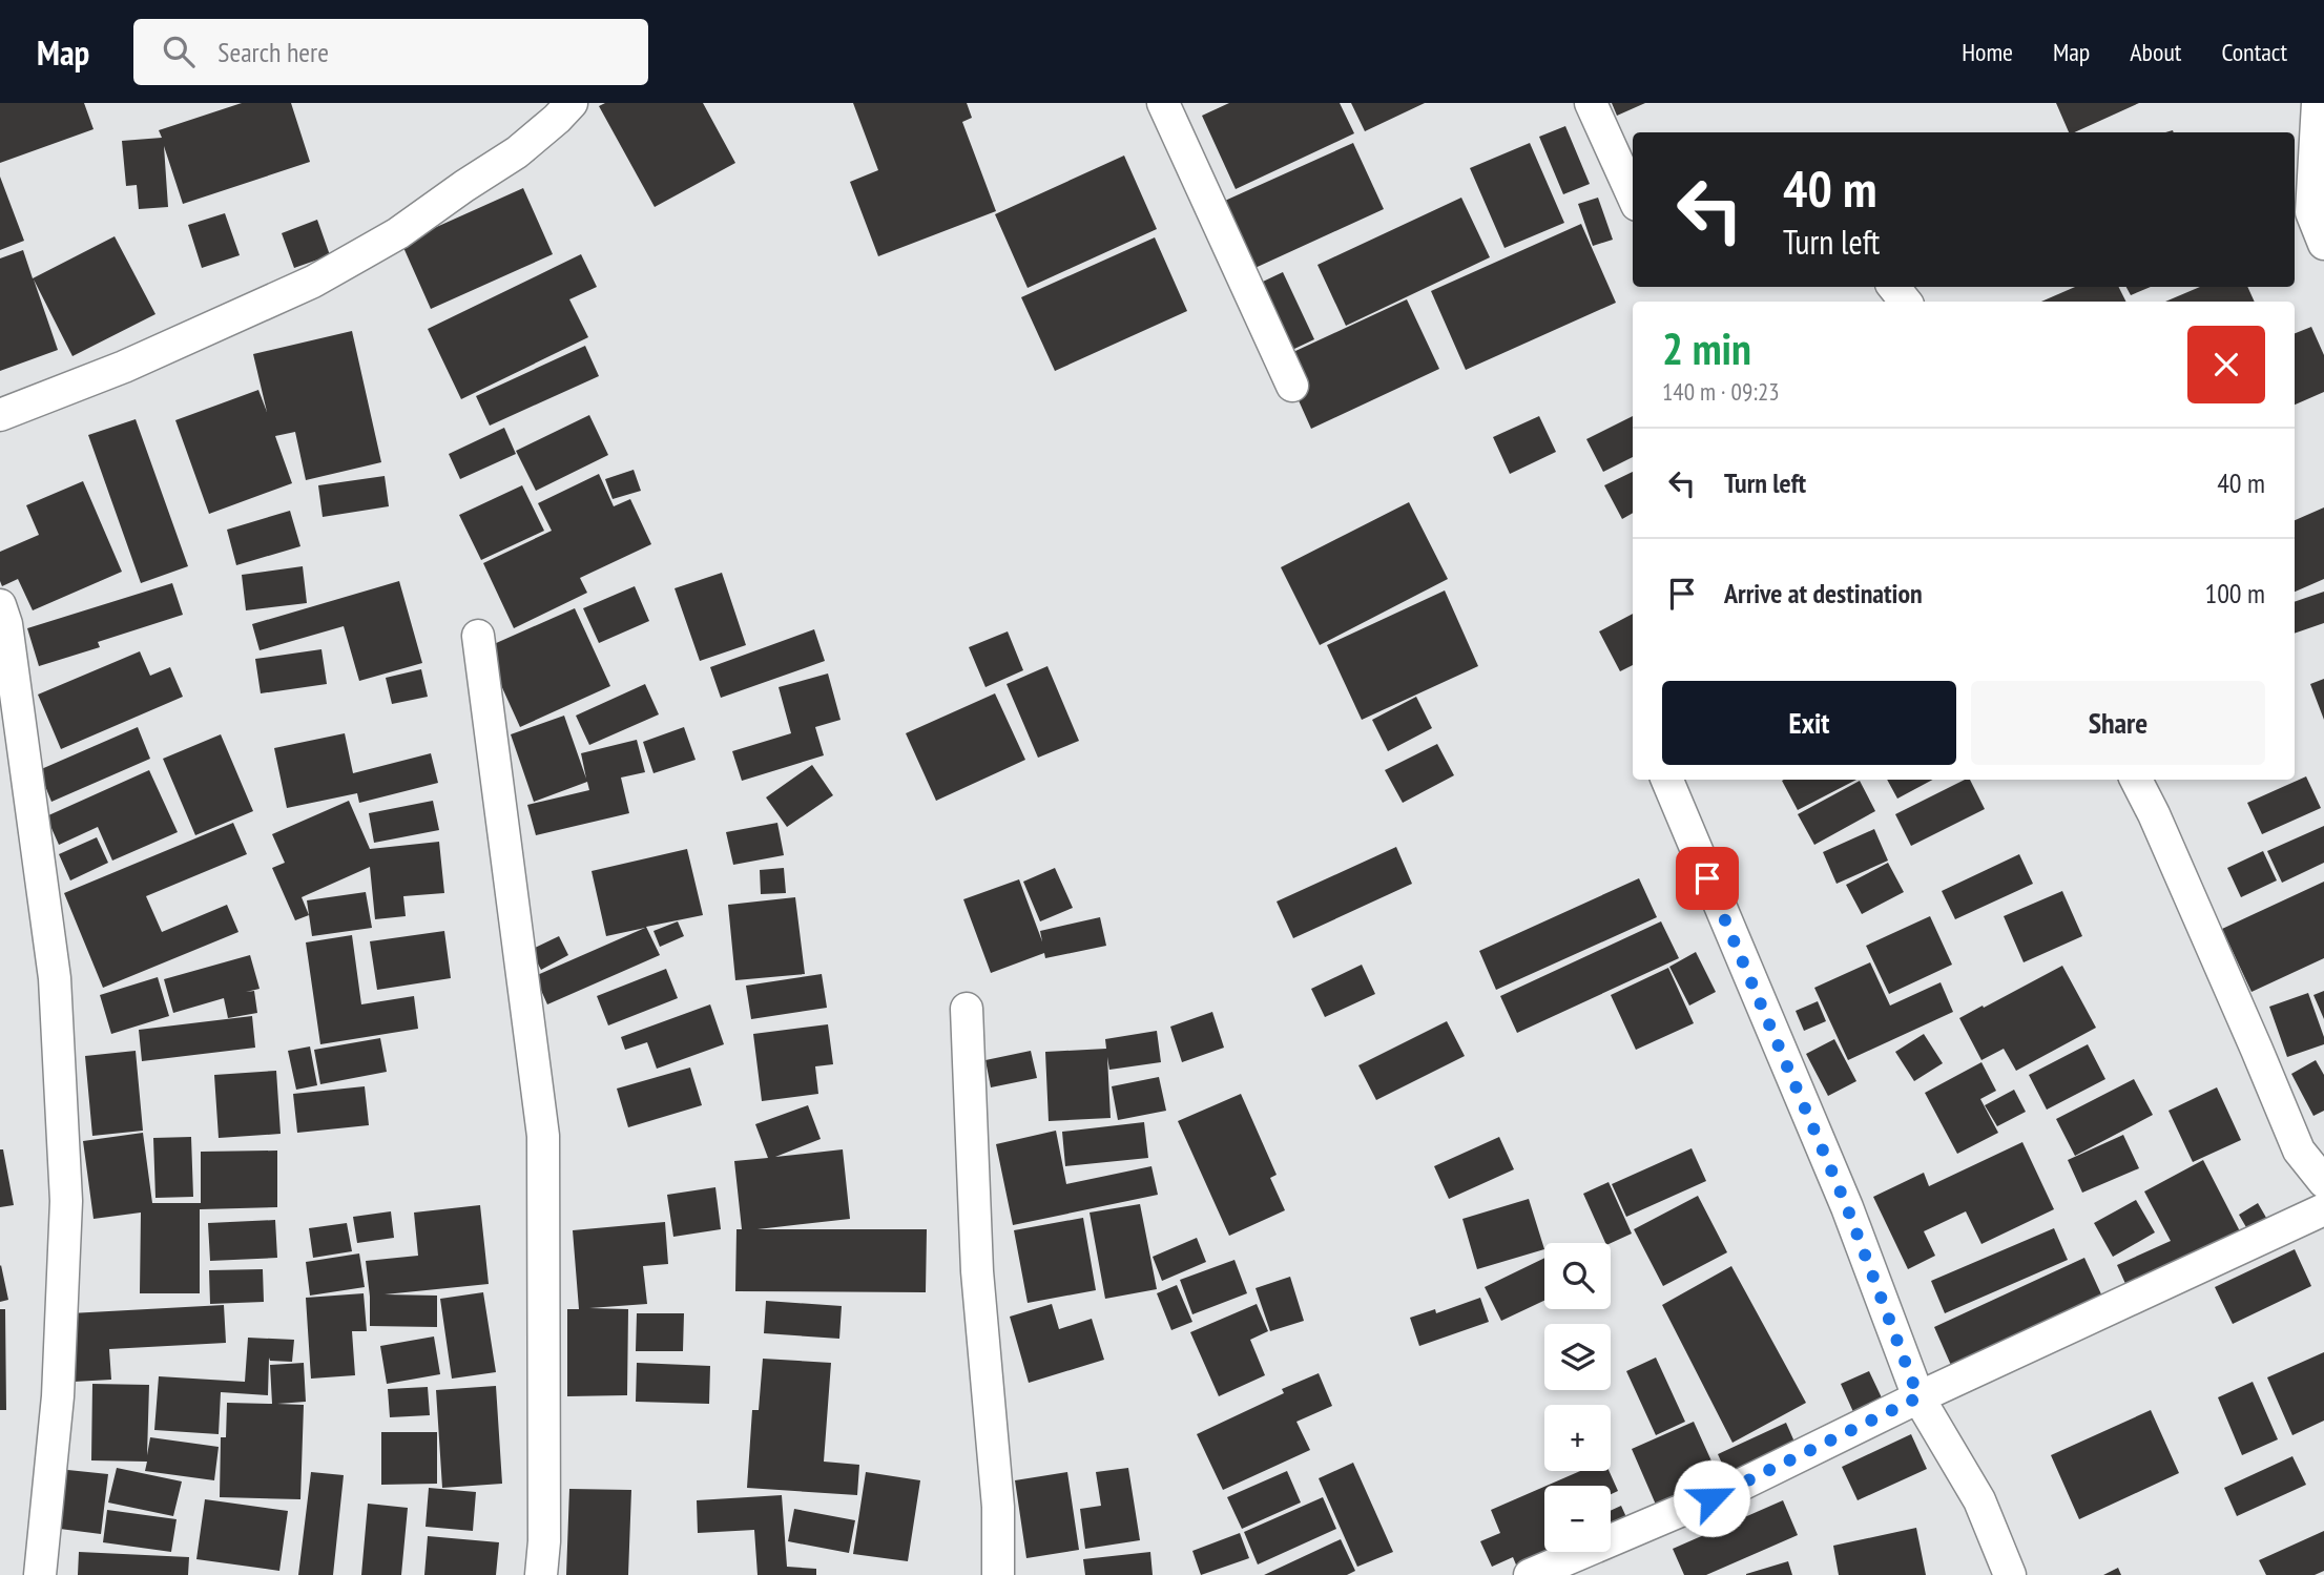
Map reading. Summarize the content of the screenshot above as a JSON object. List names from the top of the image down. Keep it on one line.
{"page":{"header":"Map","search":"Search here","nav":["Home","Map","About","Contact"],"turn":["40 m","Turn left"],"heading":["2 min","140 m · 09:23"],"list":[{"name":"Turn left","value":"40 m"},{"name":"Arrive at destination","value":"100 m"}],"buttons":["Exit","Share"],"map_buttons":["+","−"]}}
